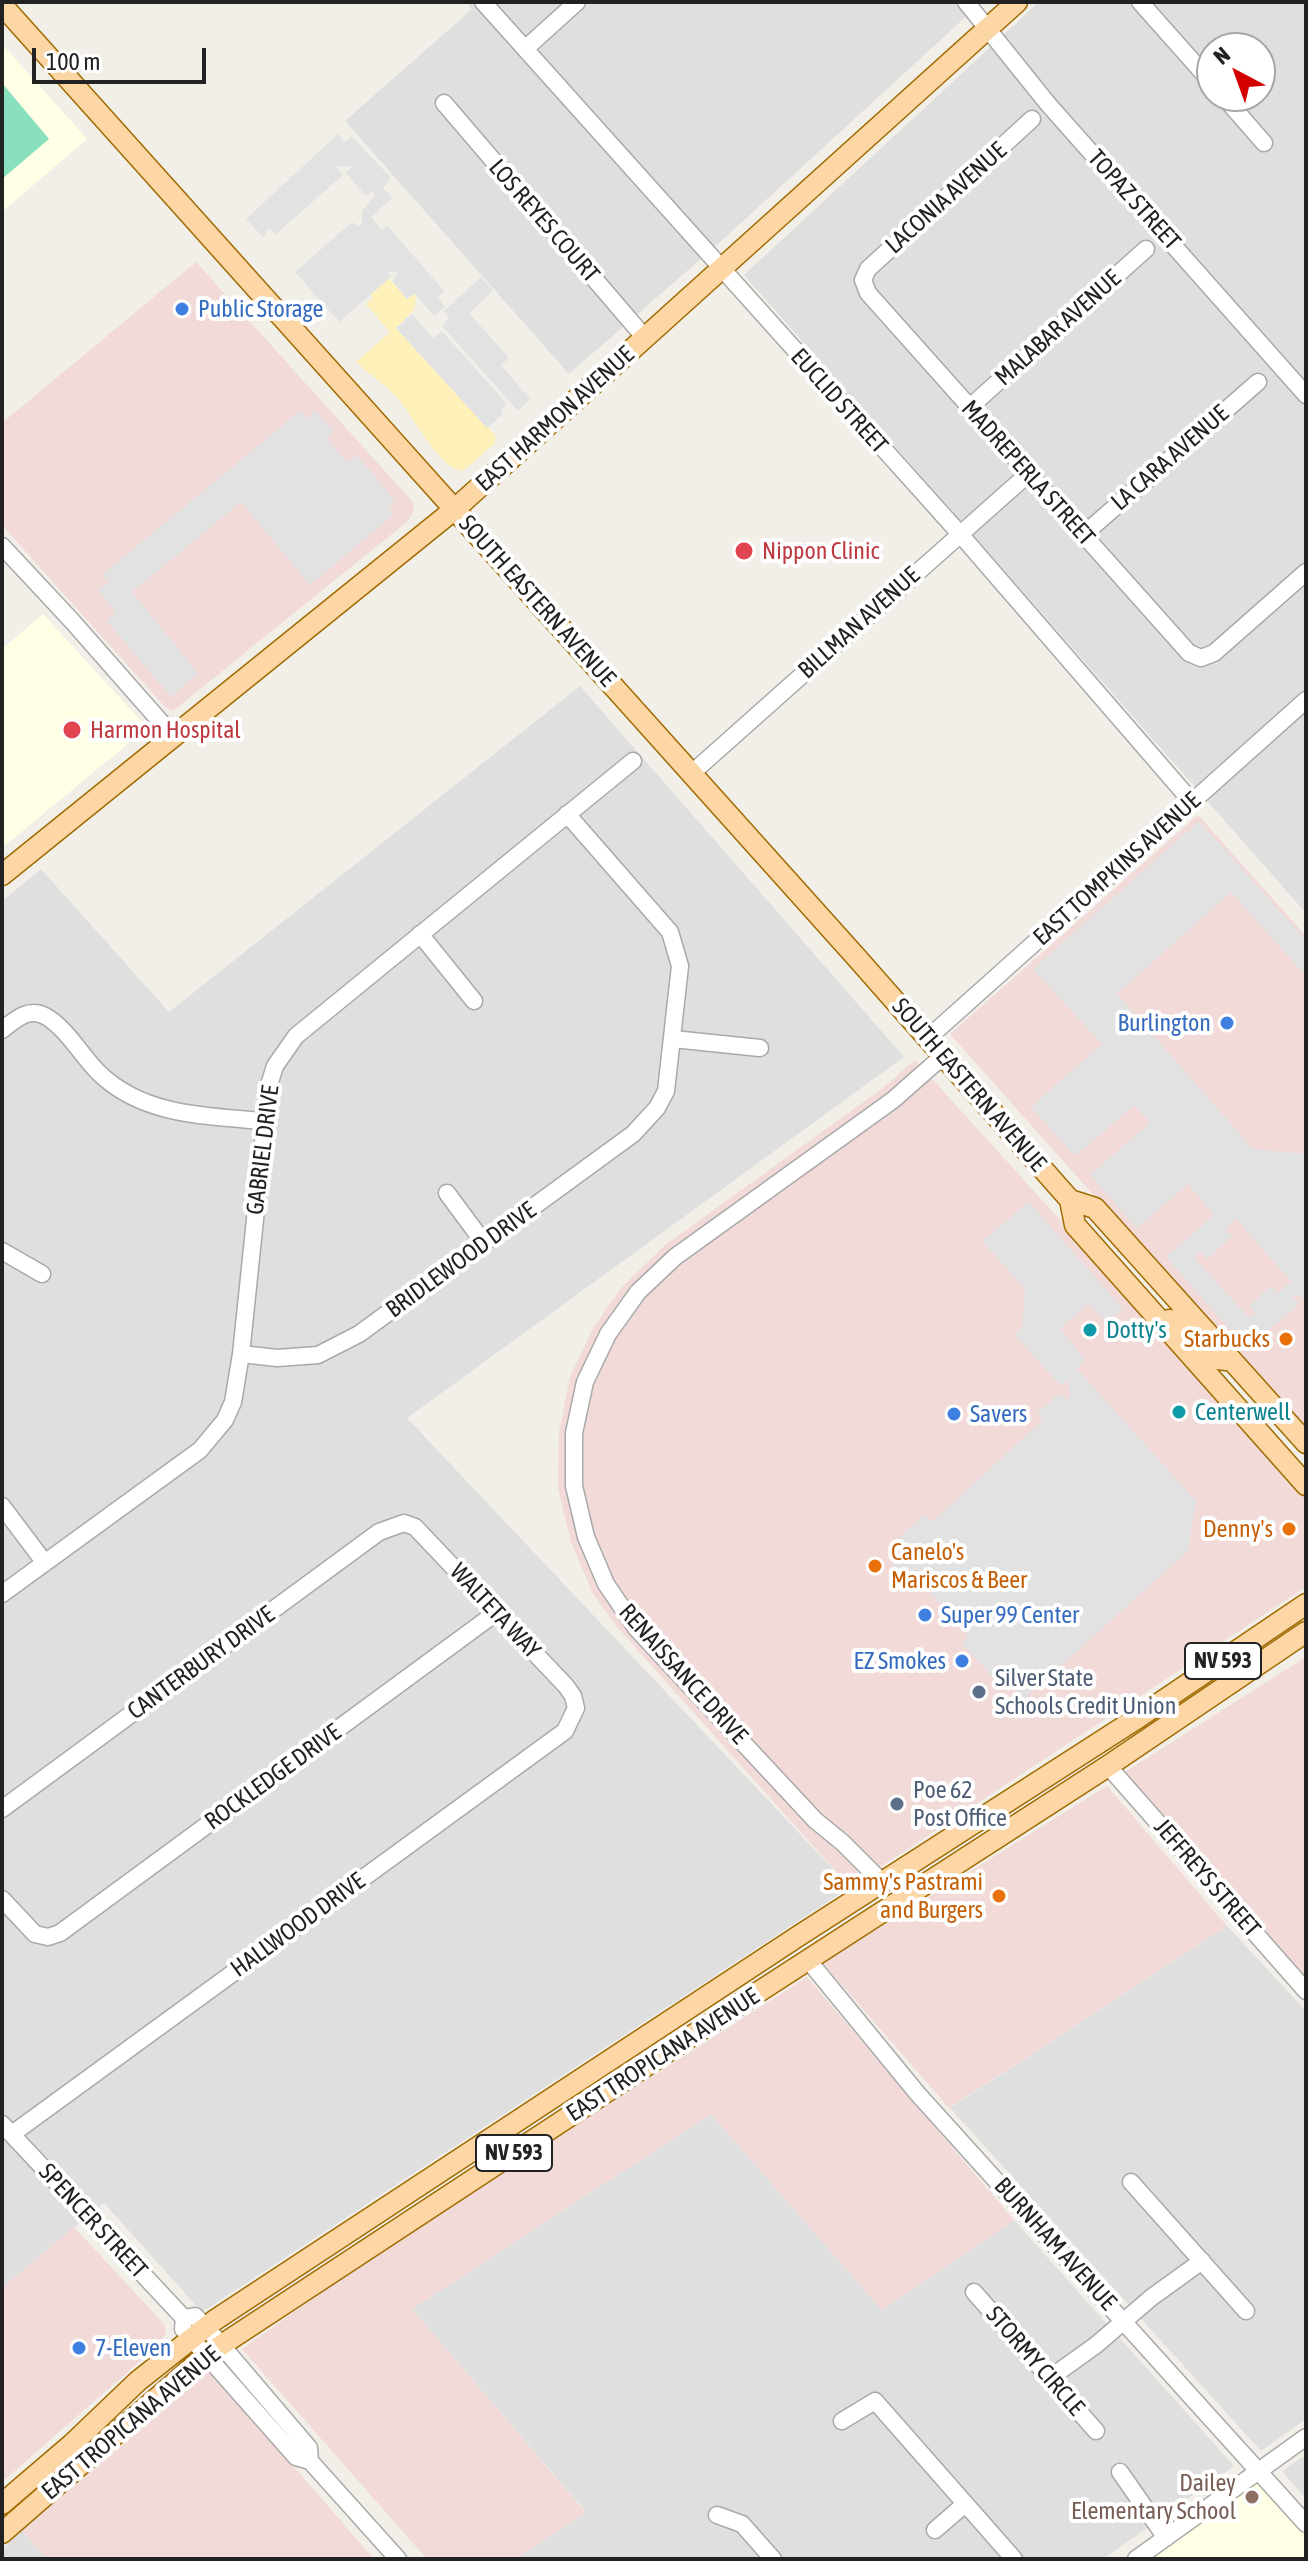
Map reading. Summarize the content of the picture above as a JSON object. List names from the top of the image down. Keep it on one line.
{"streets":{"main road":["EAST HARMON AVENUE","SOUTH EASTERN AVENUE","NV 593","EAST TROPICANA AVENUE"],"street":["LACONIA AVENUE","TOPAZ STREET","LOS REYES COURT","MALABAR AVENUE","EUCLID STREET","LA CARA AVENUE","MADREPERLA STREET","BILLMAN AVENUE","EAST TOMPKINS AVENUE","GABRIEL DRIVE","BRIDLEWOOD DRIVE","WALTETA WAY","CANTERBURY DRIVE","RENAISSANCE DRIVE","ROCKLEDGE DRIVE","JEFFREYS STREET","HALLWOOD DRIVE","SPENCER STREET","BURNHAM AVENUE","STORMY CIRCLE"]},"crossings":[["LACONIA AVENUE","MADREPERLA STREET"],["TOPAZ STREET","EAST HARMON AVENUE"],["LOS REYES COURT","EAST HARMON AVENUE"],["MALABAR AVENUE","MADREPERLA STREET"],["EUCLID STREET","EAST HARMON AVENUE"],["EUCLID STREET","BILLMAN AVENUE"],["EUCLID STREET","EAST TOMPKINS AVENUE"],["EAST HARMON AVENUE","SOUTH EASTERN AVENUE"],["LA CARA AVENUE","MADREPERLA STREET"],["MADREPERLA STREET","BILLMAN AVENUE"],["SOUTH EASTERN AVENUE","BILLMAN AVENUE"],["SOUTH EASTERN AVENUE","EAST TOMPKINS AVENUE"],["SOUTH EASTERN AVENUE","RENAISSANCE DRIVE"],["GABRIEL DRIVE","BRIDLEWOOD DRIVE"],["WALTETA WAY","CANTERBURY DRIVE"],["WALTETA WAY","ROCKLEDGE DRIVE"],["WALTETA WAY","HALLWOOD DRIVE"],["RENAISSANCE DRIVE","EAST TROPICANA AVENUE"],["JEFFREYS STREET","EAST TROPICANA AVENUE"],["HALLWOOD DRIVE","SPENCER STREET"],["EAST TROPICANA AVENUE","SPENCER STREET"],["EAST TROPICANA AVENUE","BURNHAM AVENUE"]],"places":["Public Storage","Nippon Clinic","Harmon Hospital","Burlington","Dotty's","Starbucks","Centerwell","Savers","Denny's","Canelo's Mariscos & Beer","Super 99 Center","EZ Smokes","Silver State Schools Credit Union","Poe 62 Post Office","Sammy's Pastrami and Burgers","7-Eleven","Dailey Elementary School"],"scale_bar":"100 m","north":"top left"}
